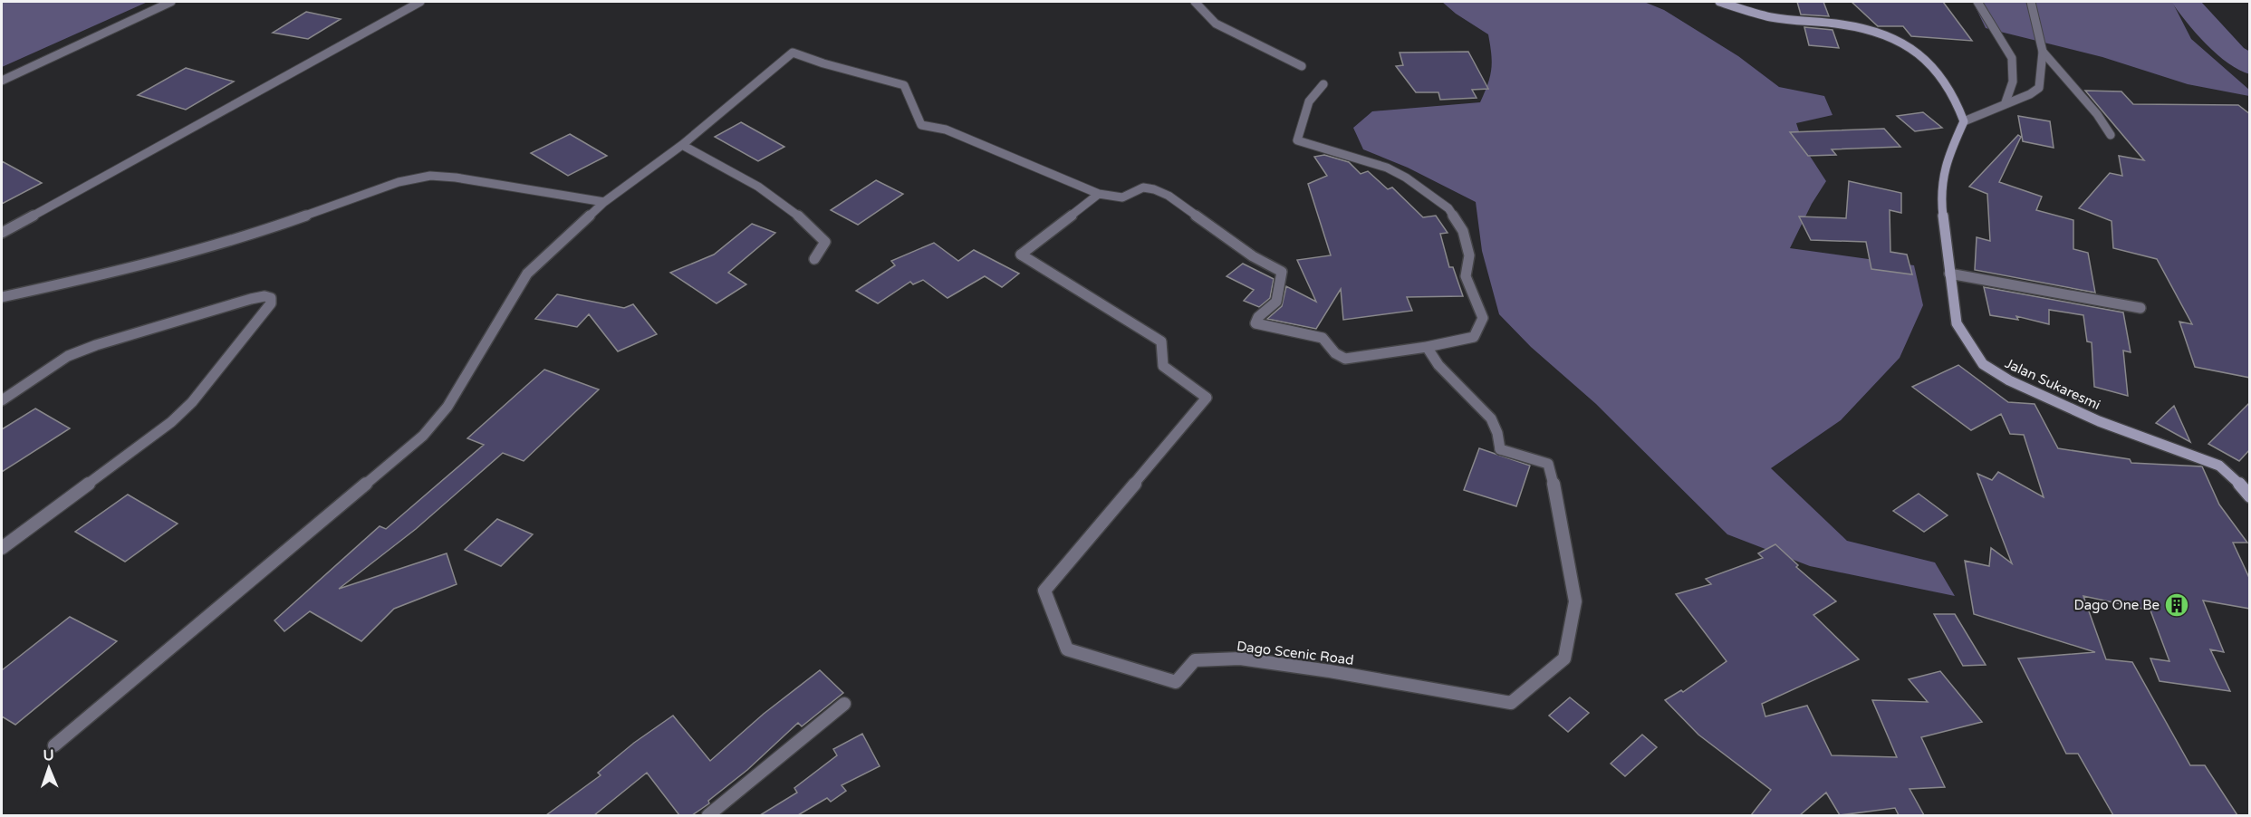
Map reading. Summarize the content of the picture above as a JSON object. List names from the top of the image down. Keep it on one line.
{"streets":{"main road":["Jalan Sukaresmi"],"street":["Dago Scenic Road"]},"places":{"building":["Dago One Be"]},"north":"top"}
